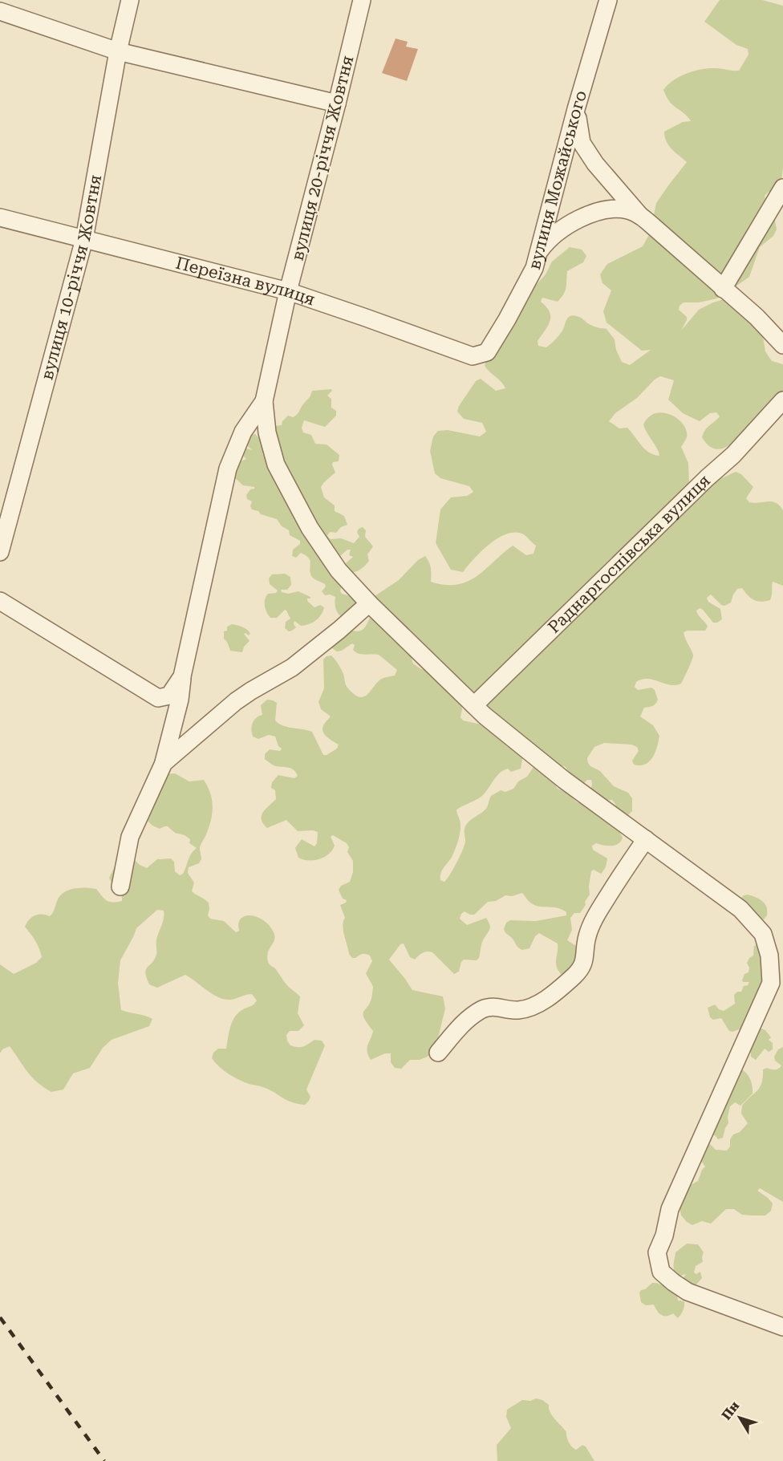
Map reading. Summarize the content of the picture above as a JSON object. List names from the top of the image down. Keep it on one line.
{"streets":{"street":["вулиця 20-річчя Жовтня","вулиця Можайського","вулиця 10-річчя Жовтня","Переїзна вулиця","Раднаргоспівська вулиця"]},"crossings":[["вулиця 20-річчя Жовтня","Переїзна вулиця"],["вулиця Можайського","Переїзна вулиця"],["вулиця 10-річчя Жовтня","Переїзна вулиця"]],"north":"top left"}
